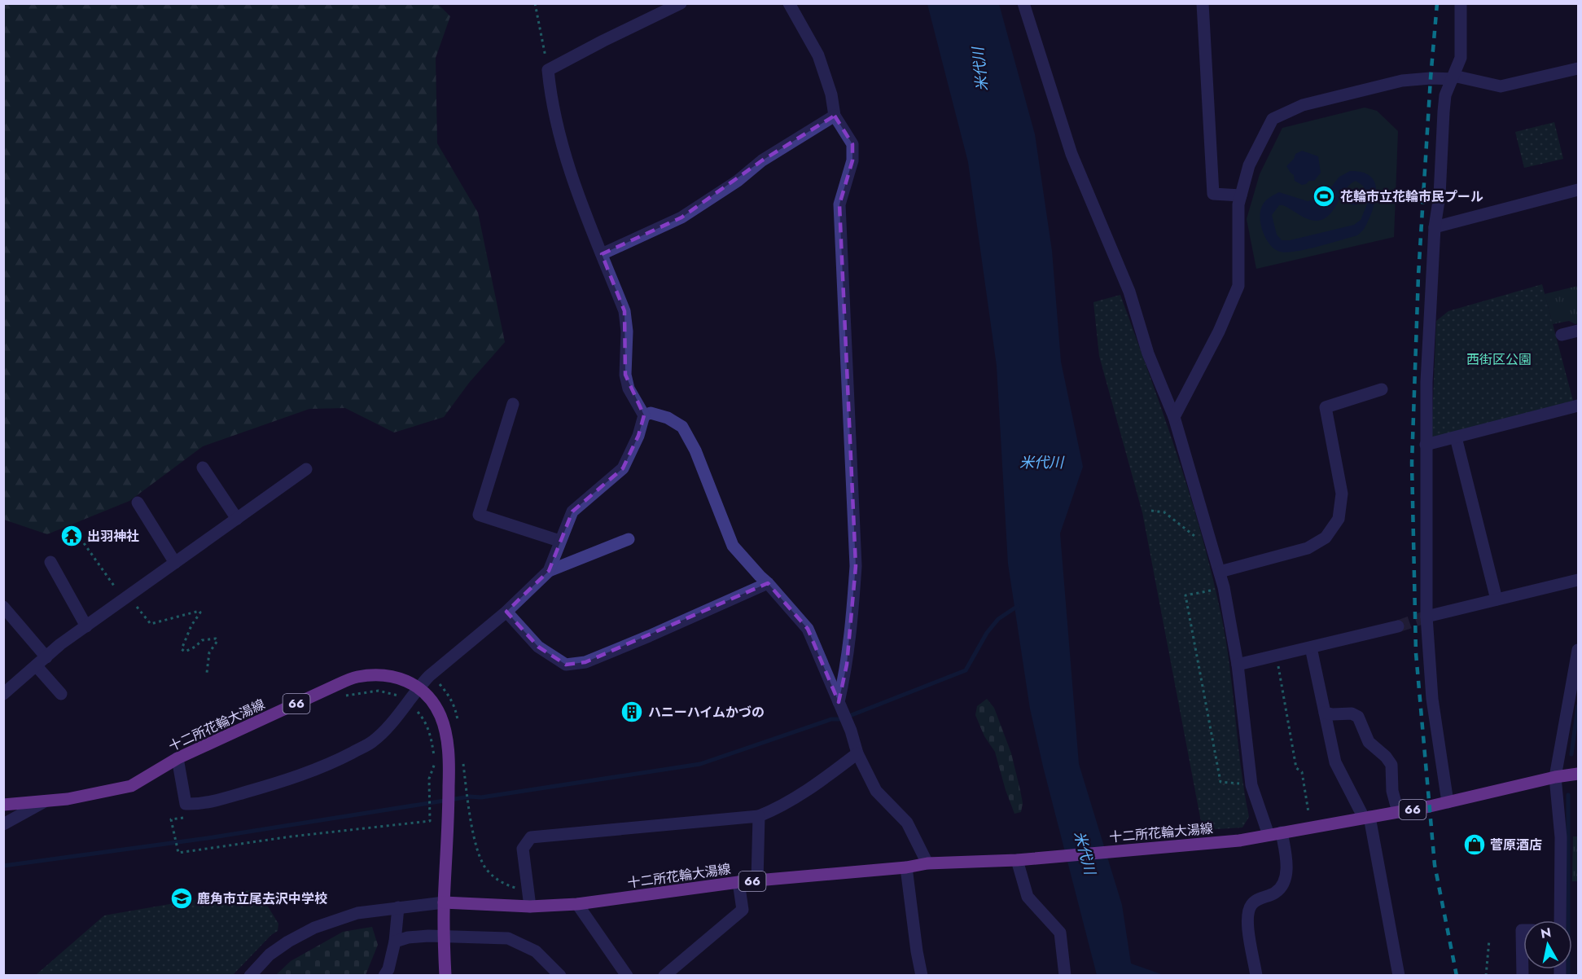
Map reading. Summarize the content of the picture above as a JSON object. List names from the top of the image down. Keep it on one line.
{"streets":{"main road":["66","十二所花輪大湯線"]},"water":["米代川"],"parks":["西街区公園"],"places":{"sports":["花輪市立花輪市民プール"],"temple":["出羽神社"],"building":["ハニーハイムかづの"],"shop":["菅原酒店"],"school or university":["鹿角市立尾去沢中学校"]},"north":"top"}
